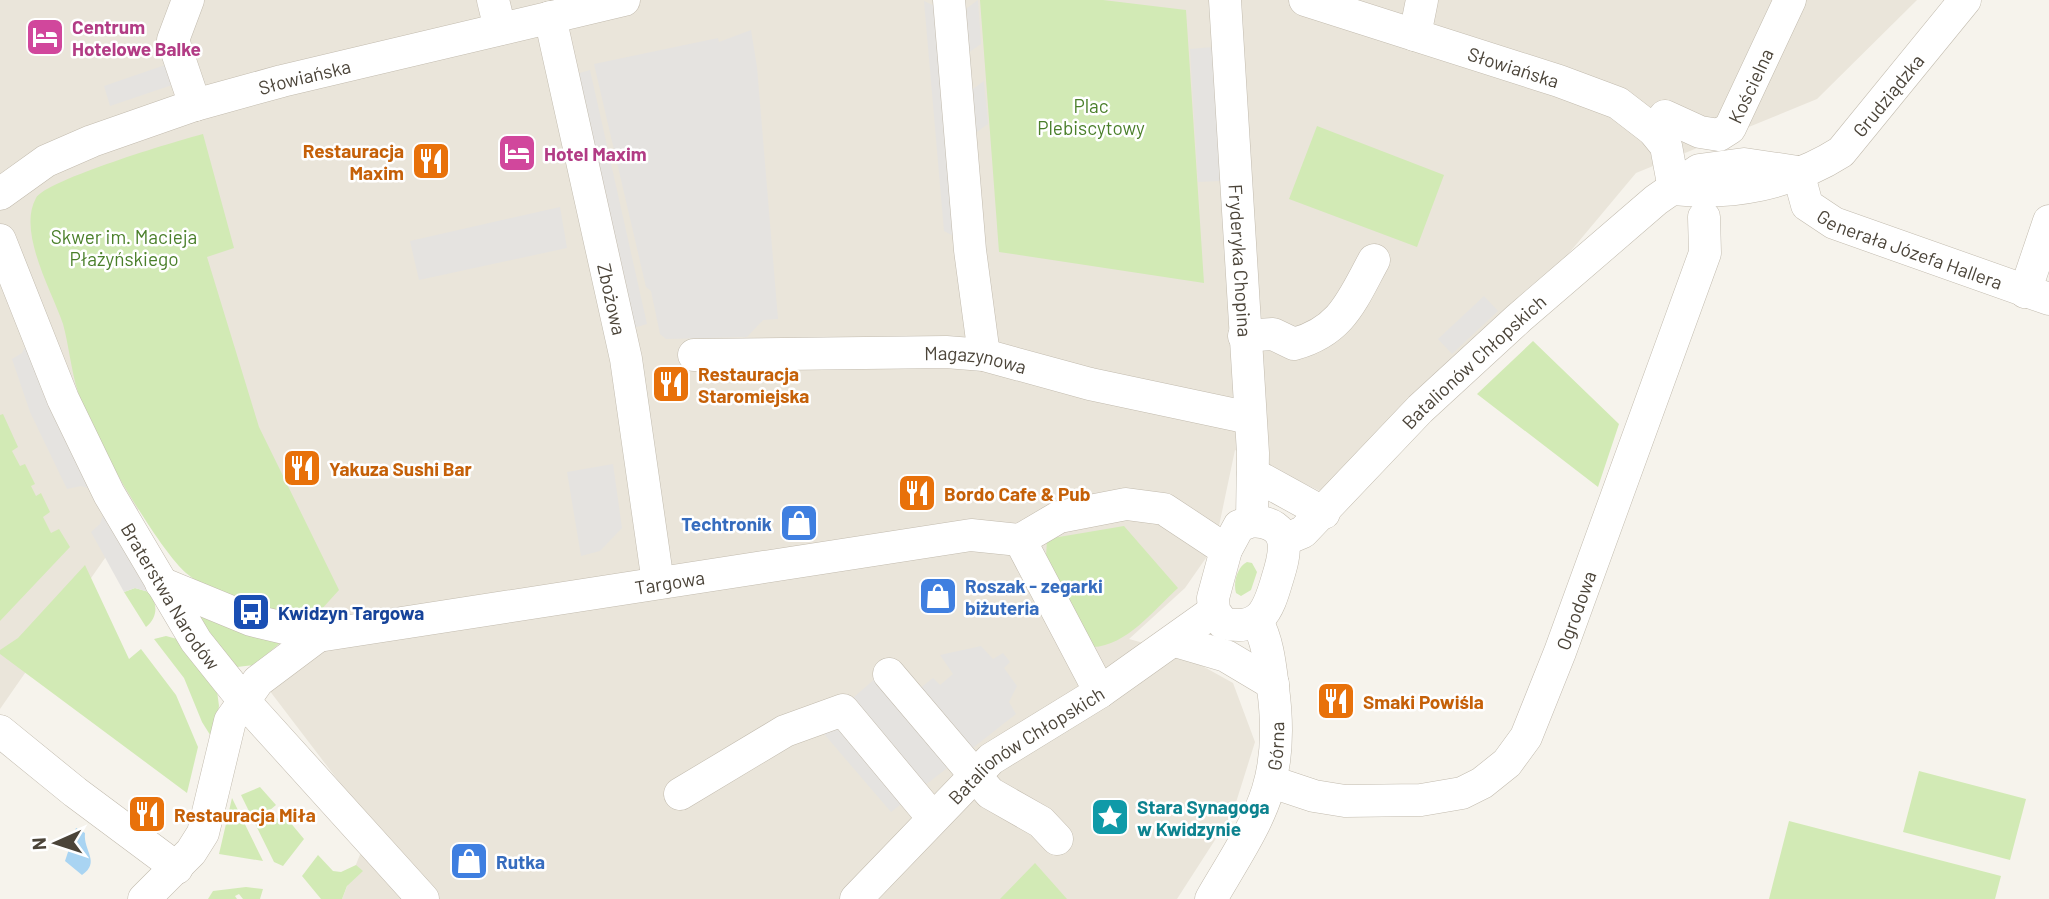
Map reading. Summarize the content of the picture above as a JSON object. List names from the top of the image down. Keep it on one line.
{"streets":{"street":["Słowiańska","Kościelna","Grudziądzka","Generała Józefa Hallera","Fryderyka Chopina","Zbożowa","Magazynowa","Batalionów Chłopskich","Targowa","Braterstwa Narodów","Ogrodowa","Górna"]},"crossings":[["Słowiańska","Kościelna"],["Słowiańska","Zbożowa"],["Słowiańska","Batalionów Chłopskich"],["Grudziądzka","Generała Józefa Hallera"],["Fryderyka Chopina","Magazynowa"],["Zbożowa","Targowa"],["Targowa","Braterstwa Narodów"],["Ogrodowa","Górna"]],"parks":["Plac Plebiscytowy","Skwer im. Macieja Płażyńskiego"],"places":{"hotel":["Centrum Hotelowe Balke","Hotel Maxim"],"restaurant":["Restauracja Maxim","Restauracja Staromiejska","Yakuza Sushi Bar","Bordo Cafe & Pub","Smaki Powiśla","Restauracja Miła"],"shop":["Techtronik","Roszak - zegarki biżuteria","Rutka"],"bus stop":["Kwidzyn Targowa"],"place":["Stara Synagoga w Kwidzynie"]},"north":"left"}
